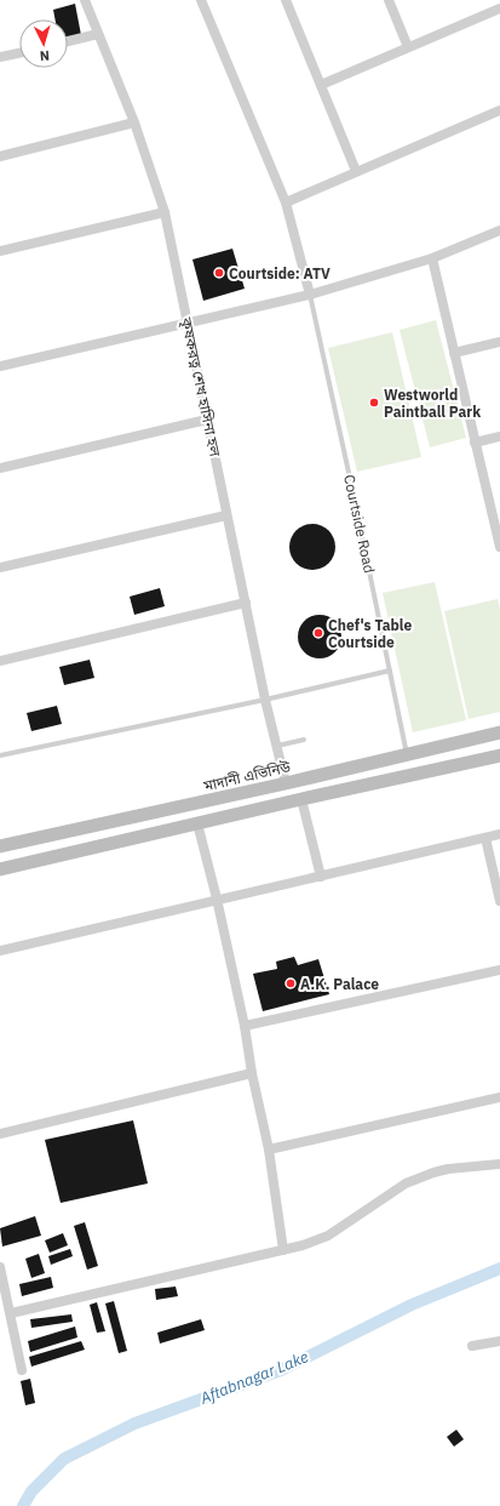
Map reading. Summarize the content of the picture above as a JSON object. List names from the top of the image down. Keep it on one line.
{"streets":{"main road":["মাদানী এভিনিউ"],"street":["কৃষকরত্ন শেখ হাসিনা হল"],"lane":["Courtside Road"]},"crossings":[["কৃষকরত্ন শেখ হাসিনা হল","মাদানী এভিনিউ"],["Courtside Road","মাদানী এভিনিউ"]],"water":["Aftabnagar Lake"],"places":["Courtside: ATV","Westworld Paintball Park","Chef's Table Courtside","A.K. Palace"],"north":"bottom"}
